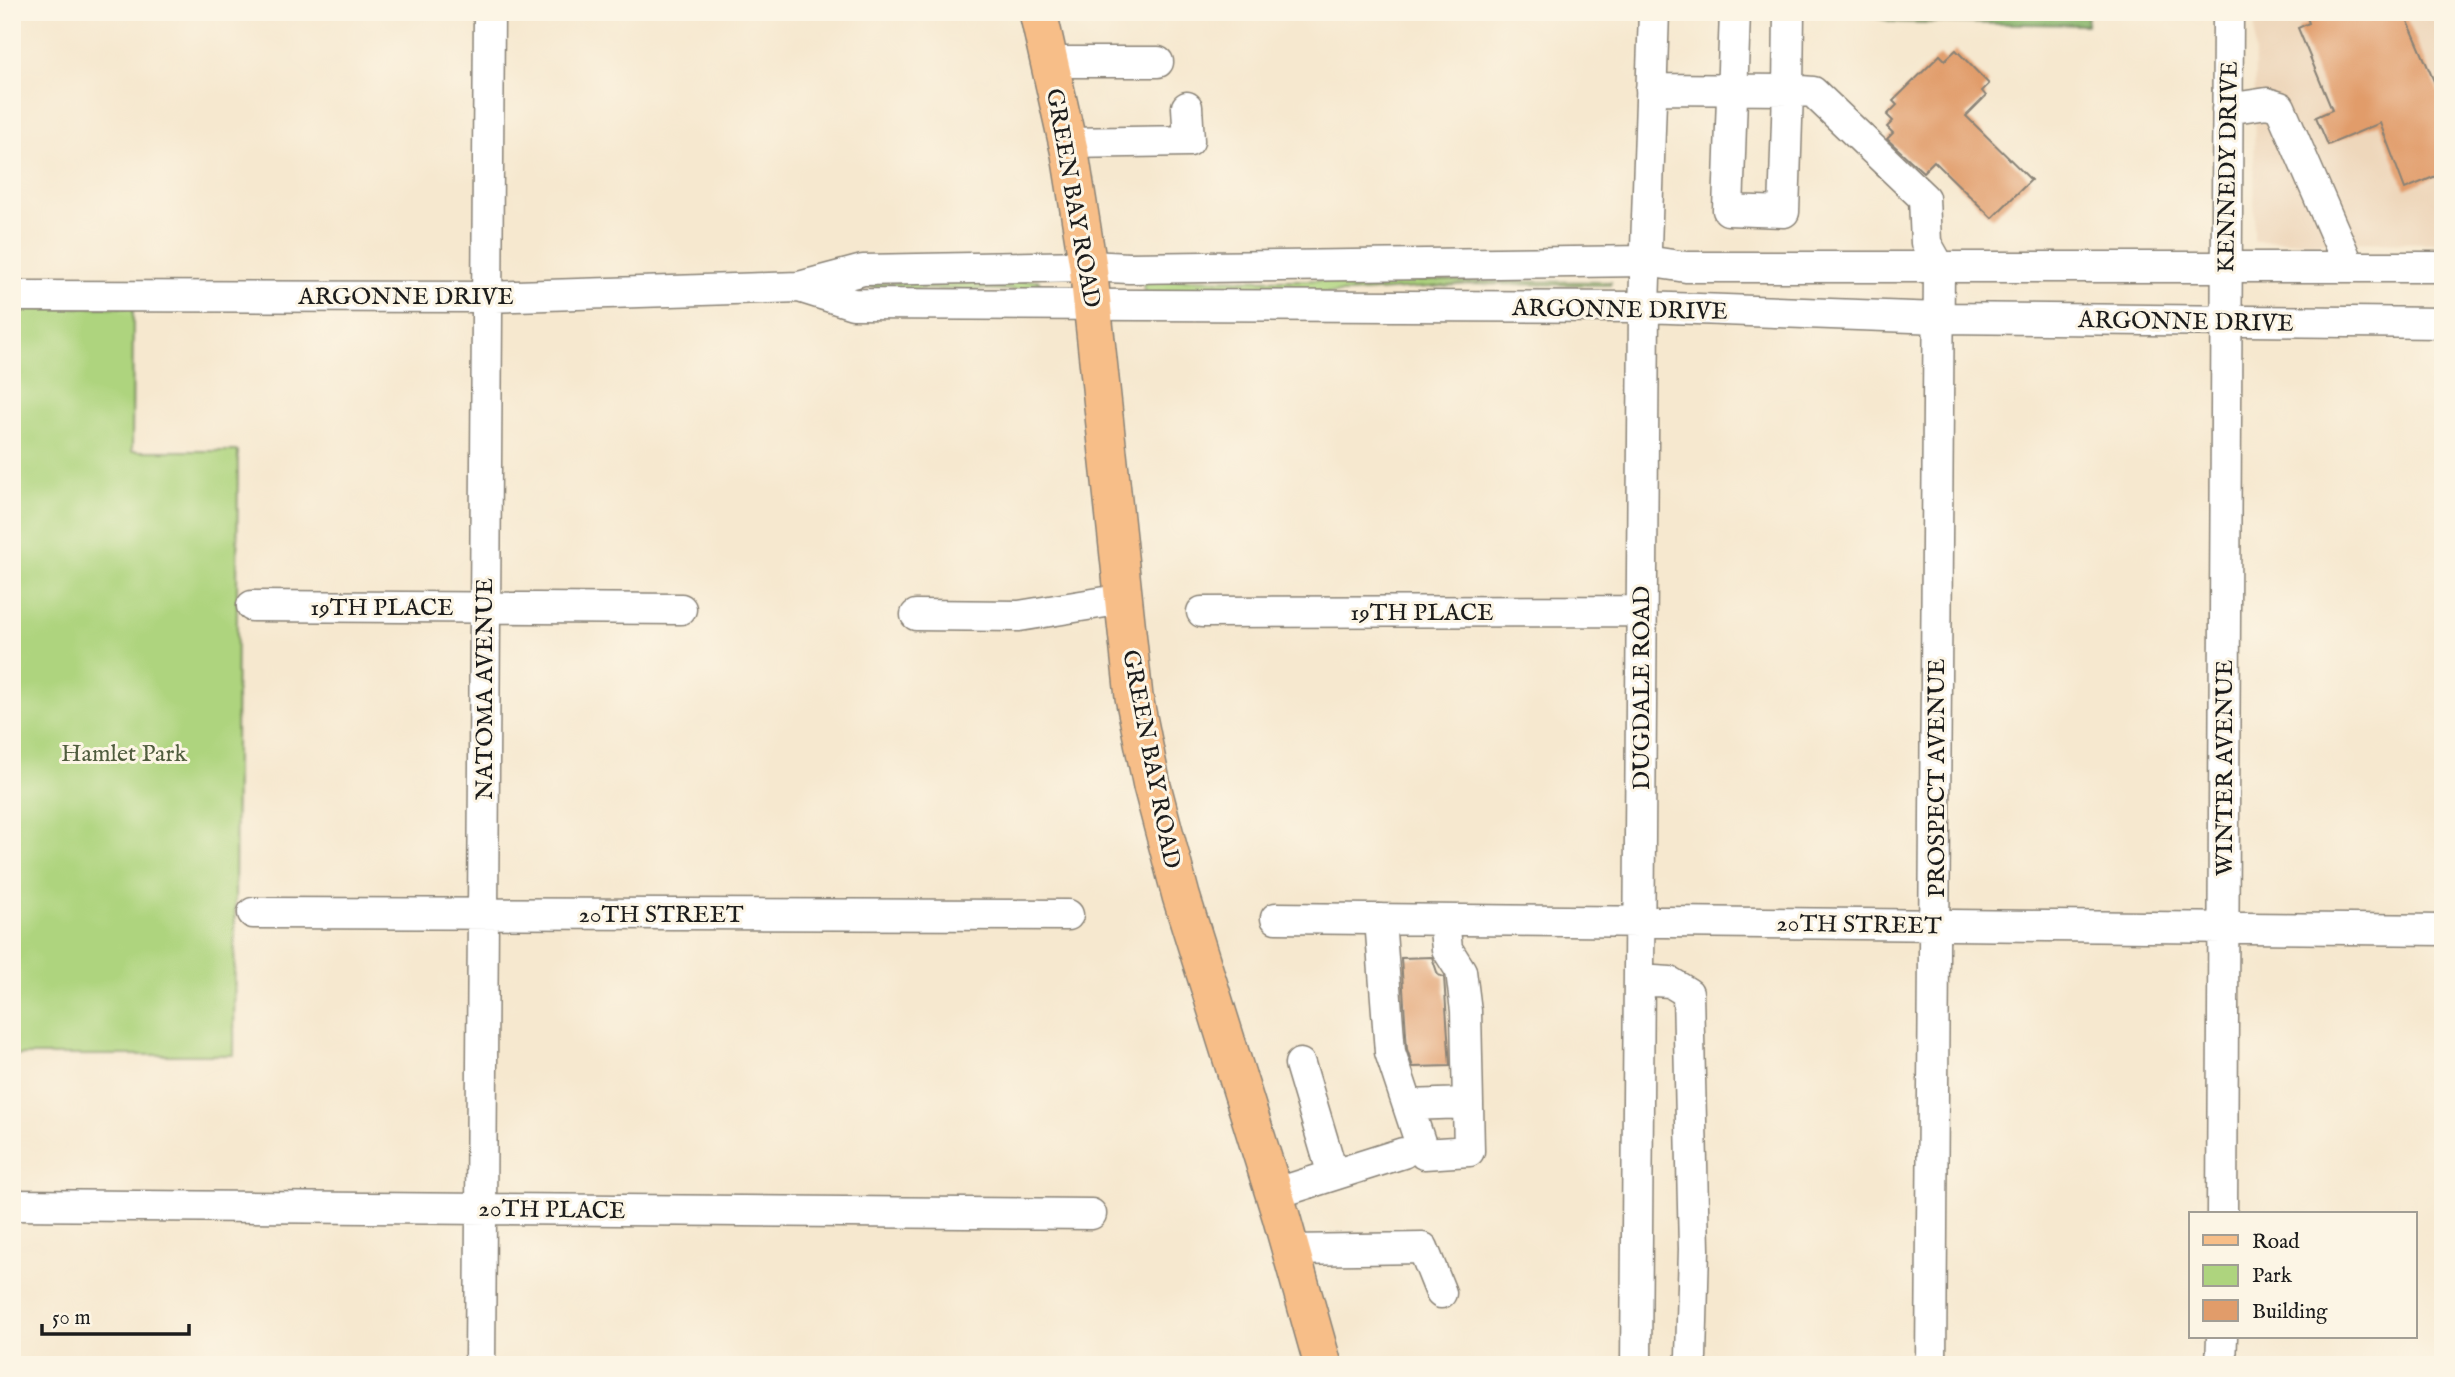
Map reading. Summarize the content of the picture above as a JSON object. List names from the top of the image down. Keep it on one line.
{"streets":{"main road":["GREEN BAY ROAD"],"street":["KENNEDY DRIVE","ARGONNE DRIVE","19TH PLACE","DUGDALE ROAD","NATOMA AVENUE","WINTER AVENUE","PROSPECT AVENUE","20TH STREET","20TH PLACE"]},"crossings":[["KENNEDY DRIVE","ARGONNE DRIVE"],["KENNEDY DRIVE","WINTER AVENUE"],["GREEN BAY ROAD","ARGONNE DRIVE"],["ARGONNE DRIVE","DUGDALE ROAD"],["ARGONNE DRIVE","NATOMA AVENUE"],["ARGONNE DRIVE","WINTER AVENUE"],["ARGONNE DRIVE","PROSPECT AVENUE"],["19TH PLACE","DUGDALE ROAD"],["19TH PLACE","NATOMA AVENUE"],["DUGDALE ROAD","20TH STREET"],["NATOMA AVENUE","20TH STREET"],["NATOMA AVENUE","20TH PLACE"],["WINTER AVENUE","20TH STREET"],["PROSPECT AVENUE","20TH STREET"]],"parks":["Hamlet Park"],"legend":["Road","Park","Building"],"scale_bar":"50 m"}
